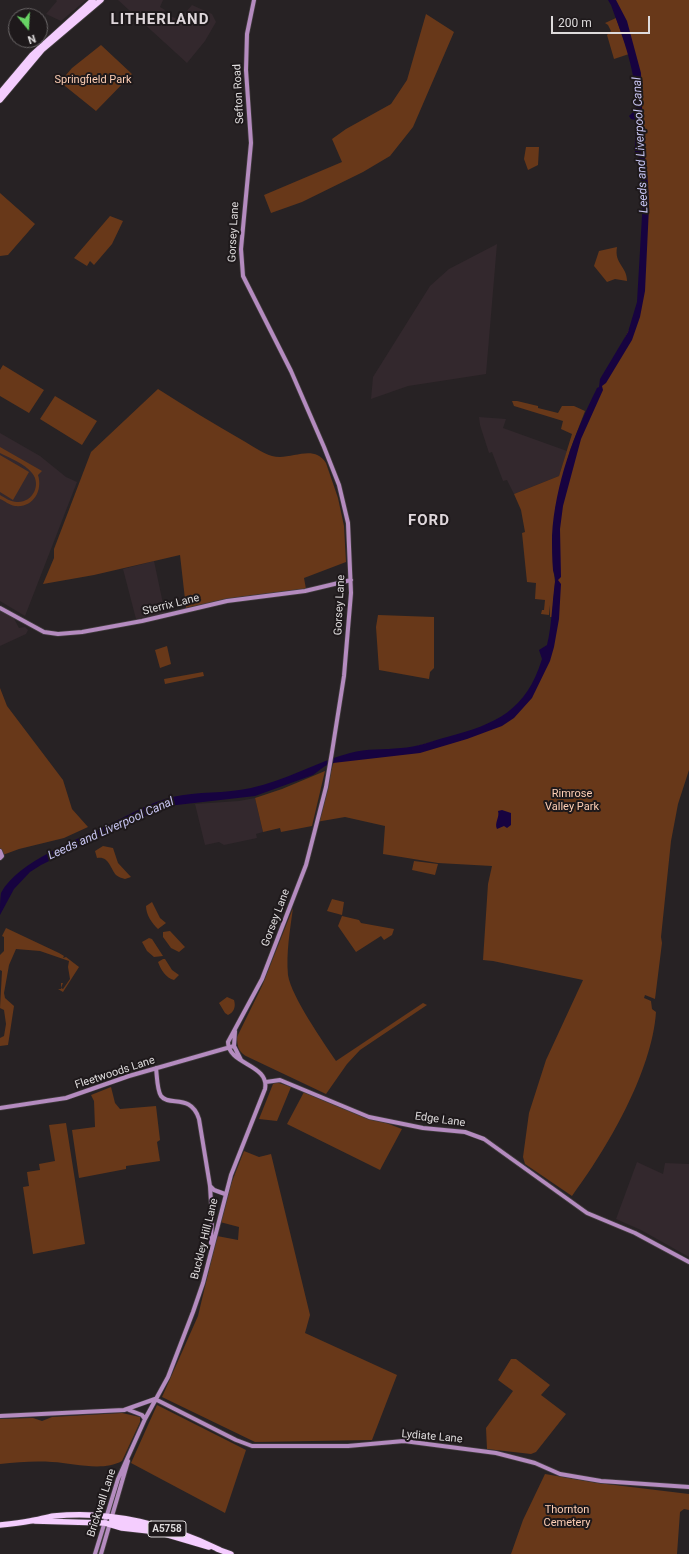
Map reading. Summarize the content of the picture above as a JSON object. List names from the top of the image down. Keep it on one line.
{"streets":{"highway":["A5758"],"main road":["Sefton Road","Gorsey Lane","Sterrix Lane","Fleetwoods Lane","Edge Lane","Buckley Hill Lane","Lydiate Lane","Brickwall Lane"]},"crossings":[["Sefton Road","Gorsey Lane"],["Gorsey Lane","Sterrix Lane"],["Gorsey Lane","Fleetwoods Lane"],["Edge Lane","Buckley Hill Lane"],["Buckley Hill Lane","Lydiate Lane"],["Buckley Hill Lane","Brickwall Lane"],["Lydiate Lane","Brickwall Lane"],["Brickwall Lane","A5758"]],"districts":["LITHERLAND","FORD"],"water":["Leeds and Liverpool Canal"],"parks":["Springfield Park","Rimrose Valley Park","Thornton Cemetery"],"scale_bar":"200 m","north":"bottom"}
